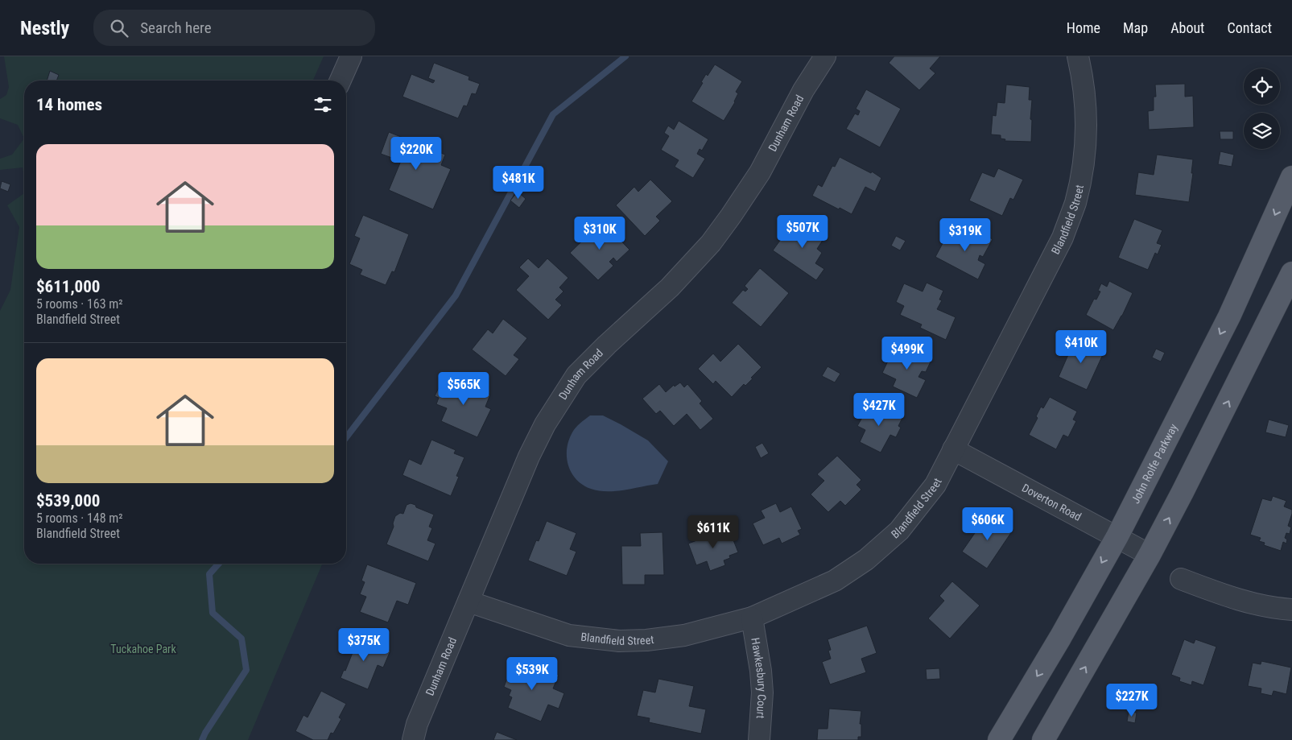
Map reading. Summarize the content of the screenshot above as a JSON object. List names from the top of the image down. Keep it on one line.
{"streets":{"main road":["John Rolfe Parkway"],"street":["Dunham Road","Blandfield Street","Doverton Road","Hawkesbury Court"]},"crossings":[["Dunham Road","Blandfield Street"],["Blandfield Street","Doverton Road"],["Blandfield Street","Hawkesbury Court"],["John Rolfe Parkway","Doverton Road"]],"parks":["Tuckahoe Park"],"page":{"header":"Nestly","search":"Search here","nav":["Home","Map","About","Contact"],"heading":"14 homes","list":[{"name":"$611,000","note":"5 rooms · 163 m² · Blandfield Street"},{"name":"$539,000","note":"5 rooms · 148 m² · Blandfield Street"}],"price":["$220K","$481K","$507K","$310K","$319K","$410K","$499K","$565K","$427K","$606K","$611K","$375K","$539K","$227K"]}}
